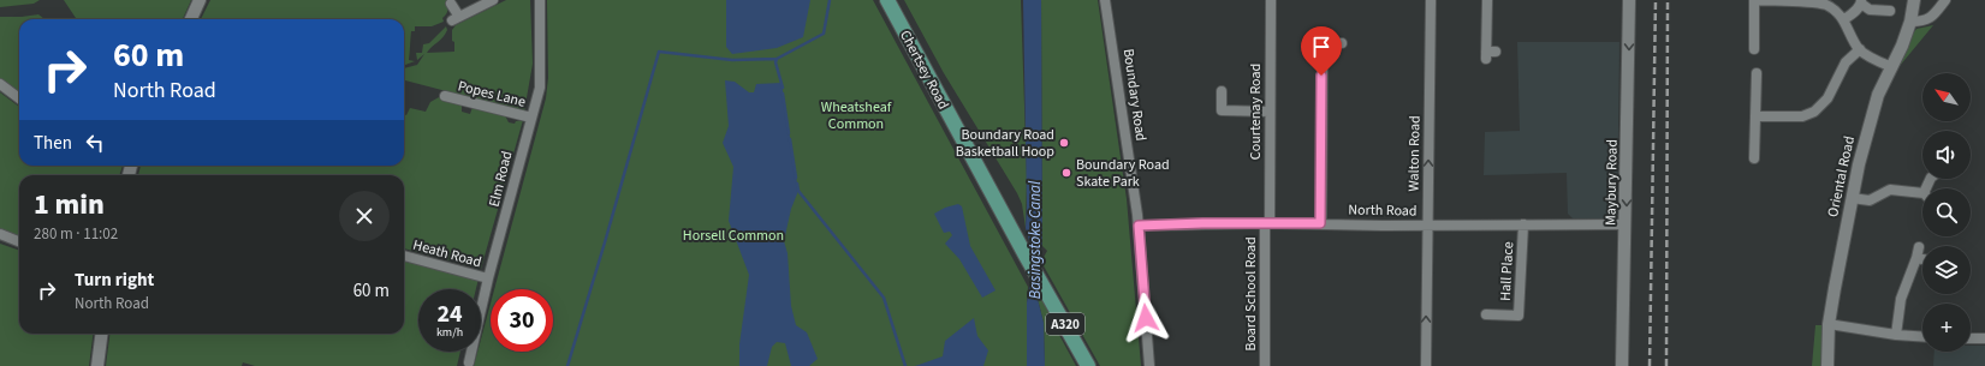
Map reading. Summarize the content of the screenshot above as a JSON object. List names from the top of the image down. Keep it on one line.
{"streets":{"main road":["Chertsey Road","A320"],"street":["Popes Lane","Boundary Road","Courtenay Road","Walton Road","Oriental Road","Elm Road","Maybury Road","North Road","Heath Road","Hall Place","Board School Road"]},"crossings":[["Popes Lane","Elm Road"],["Boundary Road","North Road"],["Courtenay Road","North Road"],["Courtenay Road","Board School Road"],["Walton Road","North Road"],["Elm Road","Heath Road"],["Maybury Road","North Road"],["North Road","Hall Place"],["North Road","Board School Road"]],"one_way":["Walton Road","Maybury Road"],"water":["Basingstoke Canal"],"parks":["Wheatsheaf Common","Horsell Common"],"places":["Boundary Road Basketball Hoop","Boundary Road Skate Park"],"north":"top left","page":{"turn":["60 m","North Road"],"map_buttons":"+","then":"Then","heading":["1 min","280 m · 11:02"],"list":[{"name":"Turn right","note":"North Road","value":"60 m"}],"speed":"24 km/h","limit":"30"}}
